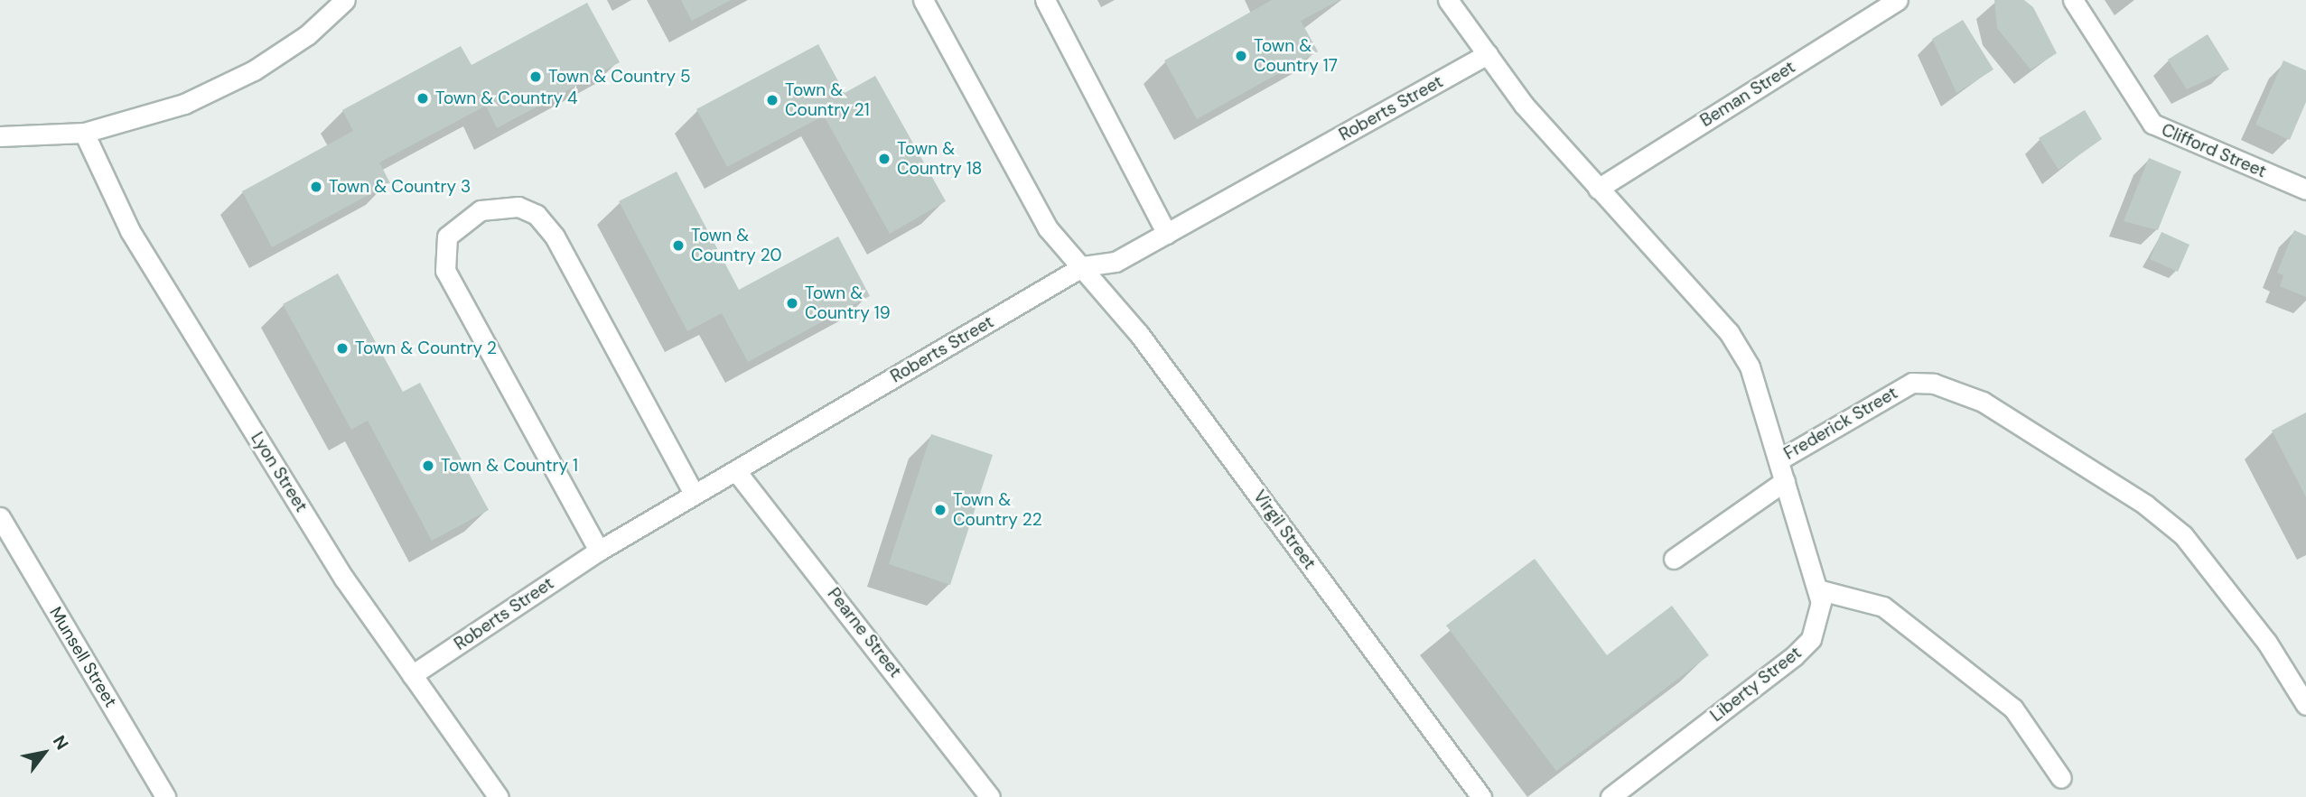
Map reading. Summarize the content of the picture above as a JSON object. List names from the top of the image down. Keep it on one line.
{"streets":{"street":["Beman Street","Roberts Street","Clifford Street","Frederick Street","Lyon Street","Virgil Street","Pearne Street","Munsell Street","Liberty Street"]},"crossings":[["Beman Street","Frederick Street"],["Roberts Street","Frederick Street"],["Roberts Street","Lyon Street"],["Roberts Street","Virgil Street"],["Roberts Street","Pearne Street"],["Frederick Street","Liberty Street"]],"places":["Town & Country 17","Town & Country 5","Town & Country 4","Town & Country 21","Town & Country 18","Town & Country 3","Town & Country 20","Town & Country 19","Town & Country 2","Town & Country 1","Town & Country 22"],"north":"top right"}
